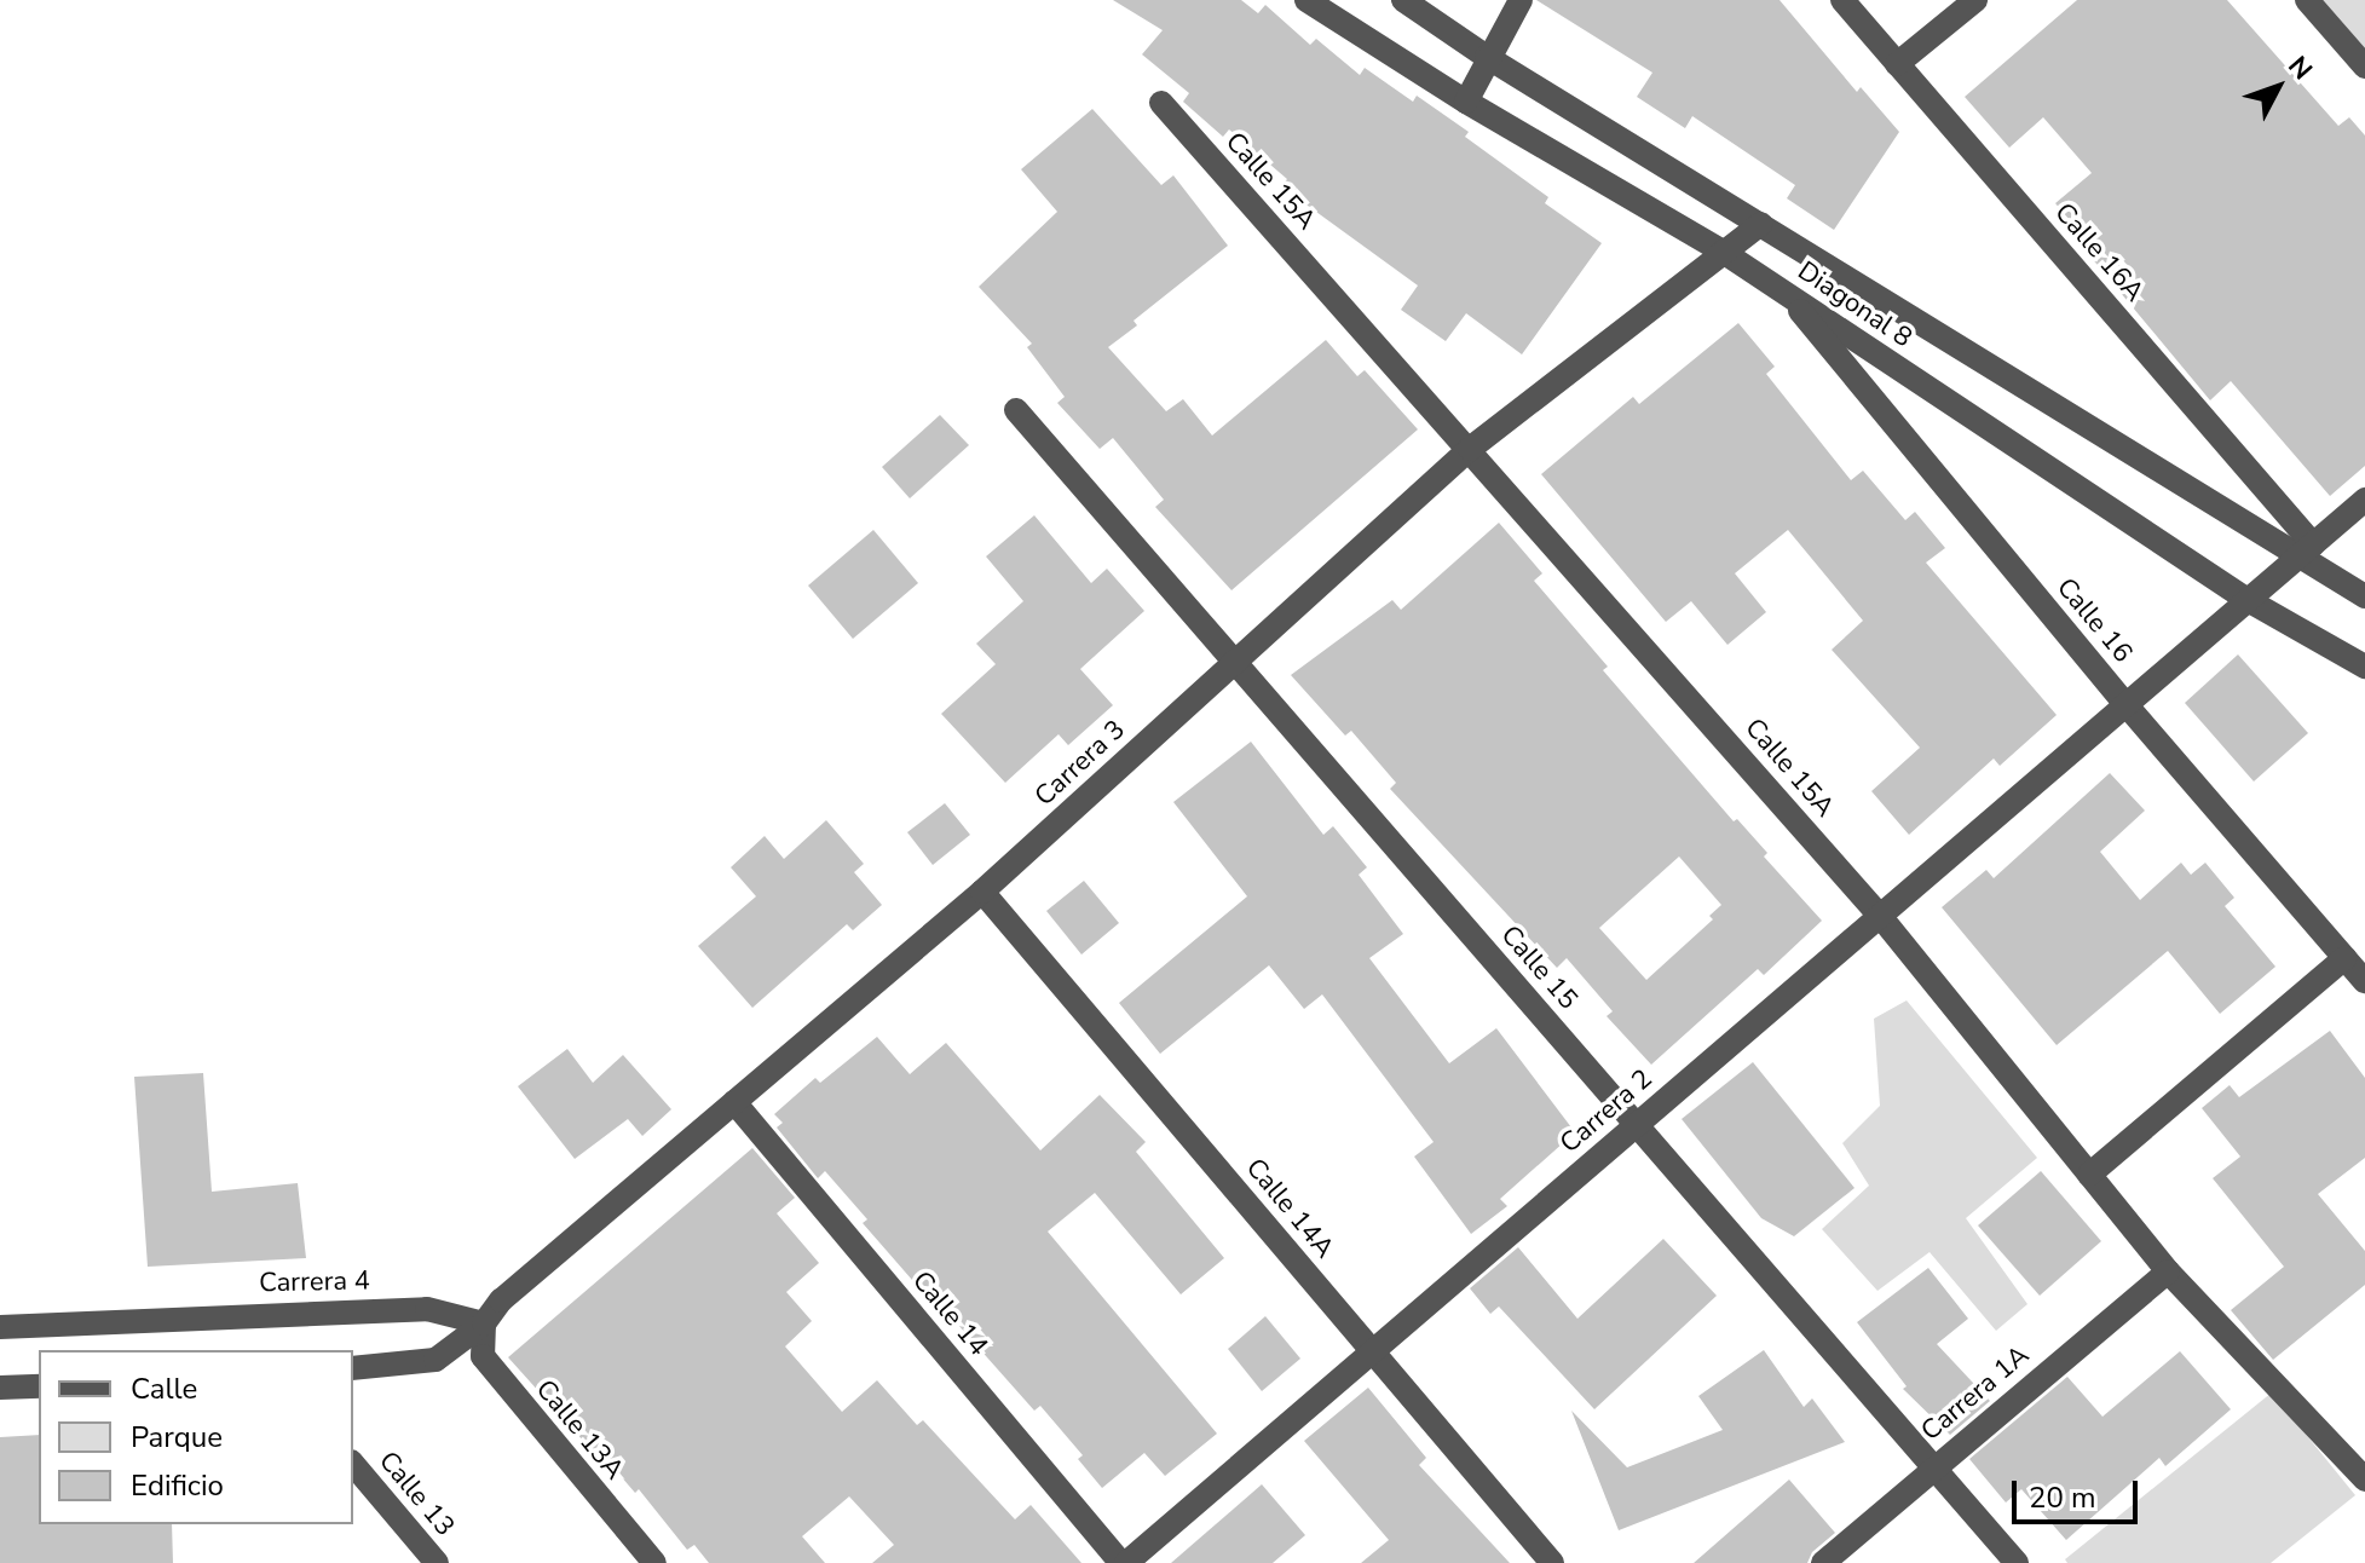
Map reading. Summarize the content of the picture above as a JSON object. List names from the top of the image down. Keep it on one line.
{"streets":{"street":["Calle 15A","Calle 16A","Diagonal 8","Calle 16","Carrera 3","Calle 15","Carrera 2","Calle 14A","Carrera 4","Calle 14","Carrera 1A","Calle 13A","Calle 13"]},"crossings":[["Calle 15A","Carrera 3"],["Calle 15A","Carrera 2"],["Calle 15A","Carrera 1A"],["Calle 16A","Diagonal 8"],["Calle 16A","Carrera 2"],["Diagonal 8","Calle 16"],["Diagonal 8","Carrera 3"],["Diagonal 8","Carrera 2"],["Calle 16","Carrera 2"],["Carrera 3","Calle 15"],["Carrera 3","Calle 14A"],["Carrera 3","Carrera 4"],["Carrera 3","Calle 14"],["Carrera 3","Calle 13A"],["Calle 15","Carrera 2"],["Calle 15","Carrera 1A"],["Carrera 2","Calle 14A"],["Carrera 2","Calle 14"],["Carrera 4","Calle 13A"]],"legend":["Calle","Parque","Edificio"],"scale_bar":"20 m","north":"top right"}
